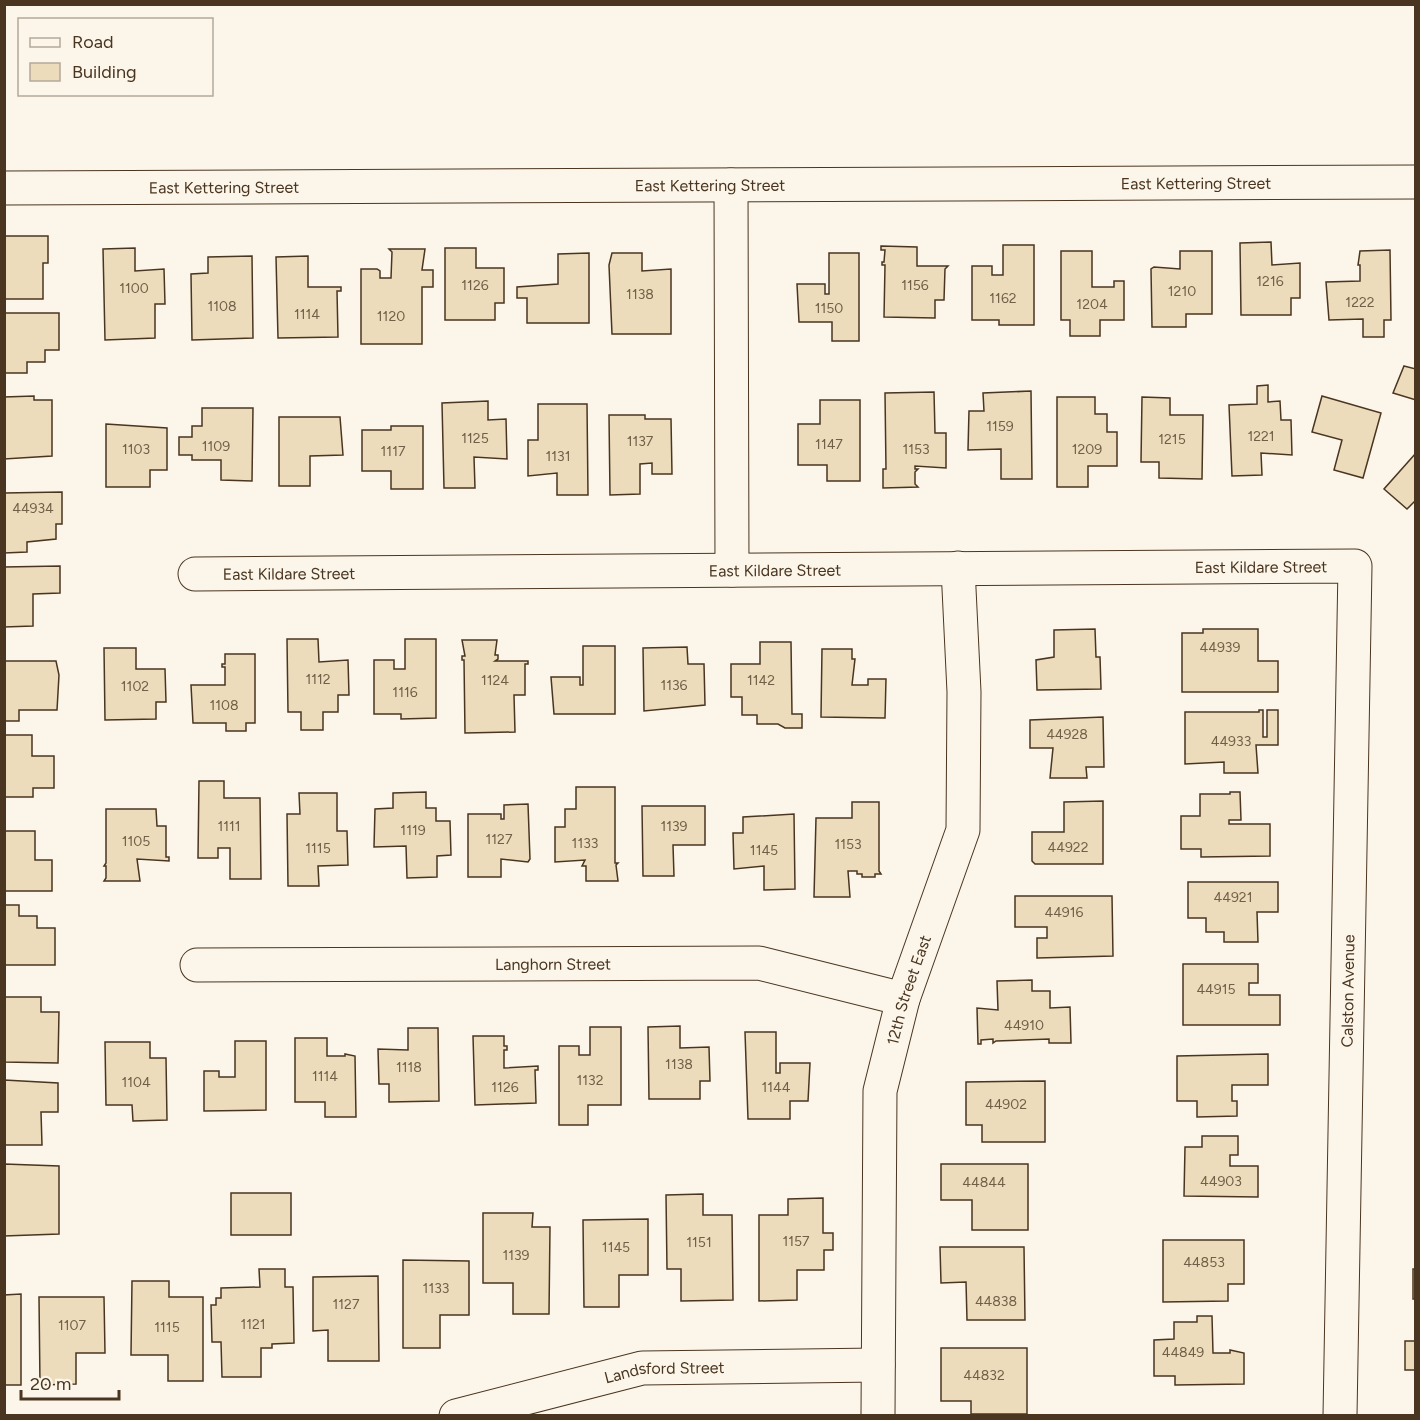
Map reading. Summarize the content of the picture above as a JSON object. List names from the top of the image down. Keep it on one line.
{"streets":{"street":["East Kettering Street","East Kildare Street","Langhorn Street","12th Street East","Calston Avenue","Landsford Street"]},"crossings":[["East Kildare Street","12th Street East"],["East Kildare Street","Calston Avenue"],["Langhorn Street","12th Street East"],["12th Street East","Landsford Street"]],"house_numbers":["1216","1126","1156","1100","1210","1138","1162","1222","1204","1108","1150","1114","1120","1159","1221","1125","1215","1137","1147","1109","1103","1153","1209","1117","1131","44934","44939","1112","1124","1142","1136","1102","1116","1108","44928","44933","1111","1139","1119","1127","1105","1133","1153","44922","1115","1145","44921","44916","44915","44910","1138","1118","1114","1132","1104","1126","1144","44902","44903","44844","1157","1151","1145","1139","44853","1133","44838","1127","1121","1107","1115","44849","44832"],"legend":["Road","Building"],"scale_bar":"20 m"}
